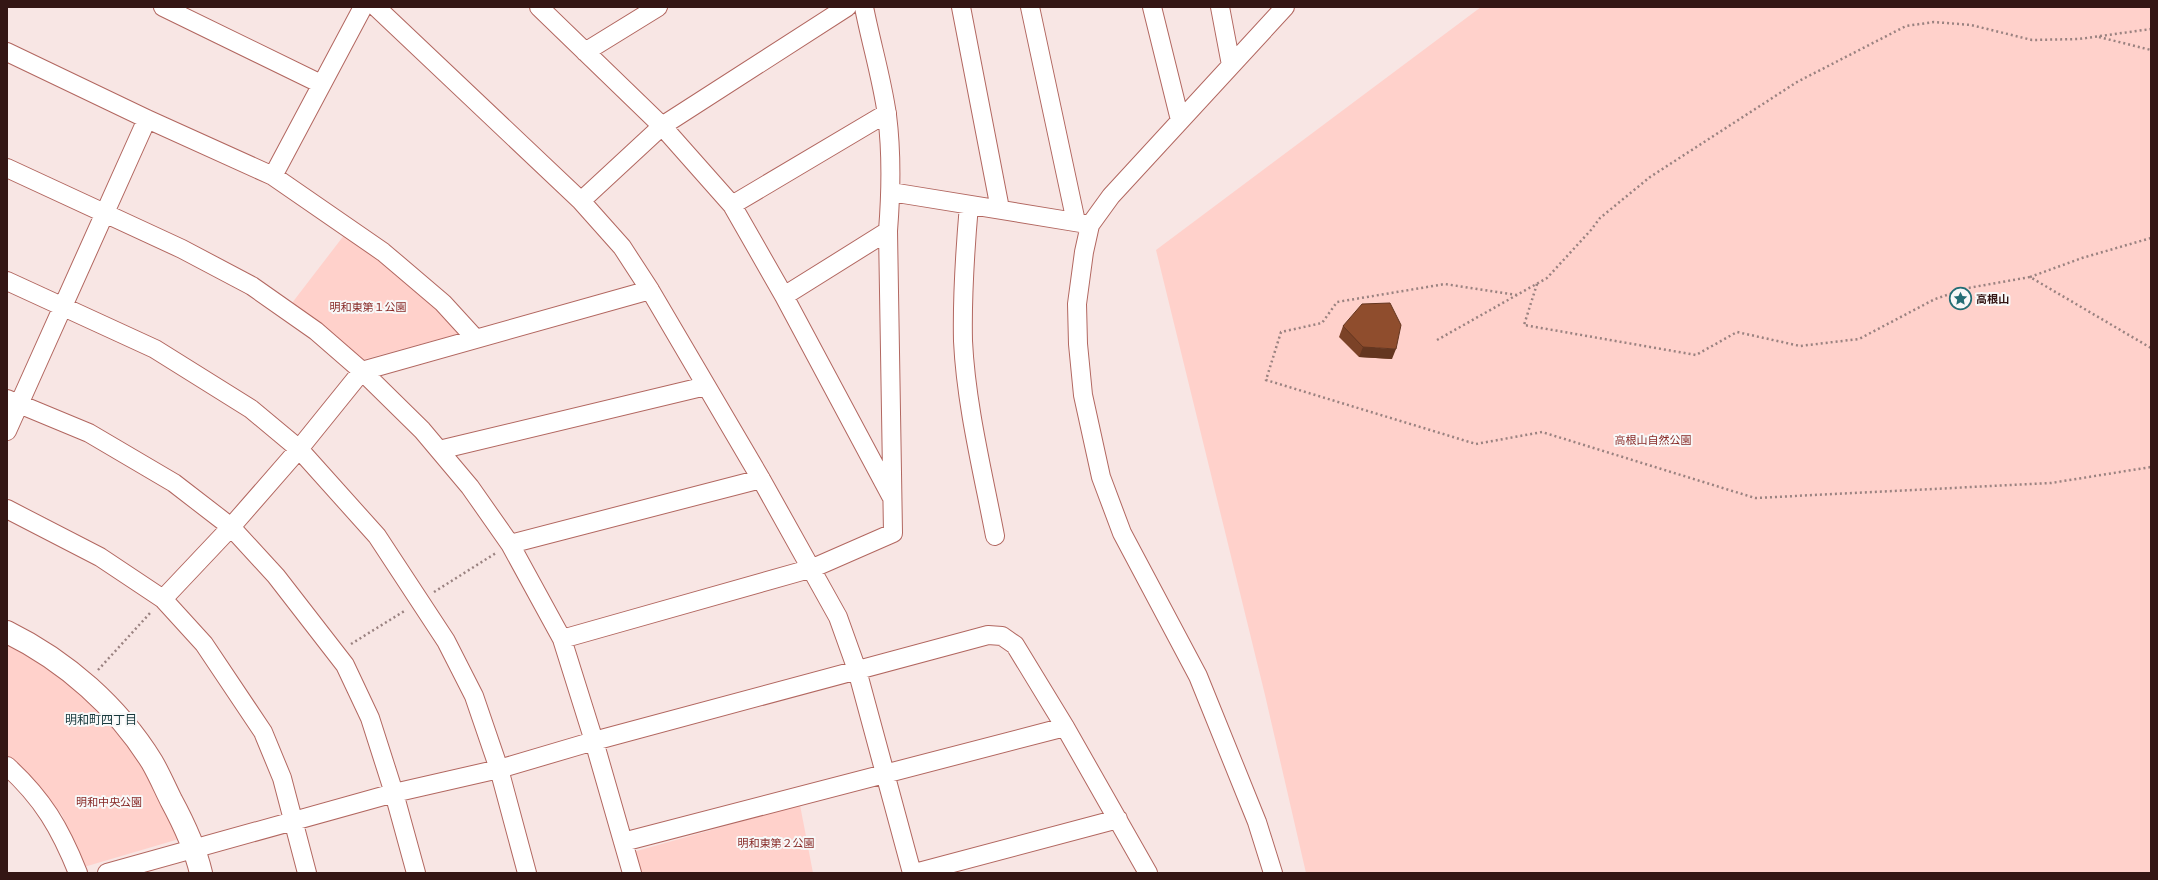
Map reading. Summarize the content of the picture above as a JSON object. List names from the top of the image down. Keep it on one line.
{"districts":["明和町四丁目"],"parks":["明和東第１公園","高根山自然公園","明和中央公園","明和東第２公園"],"places":{"place":["高根山"]}}
